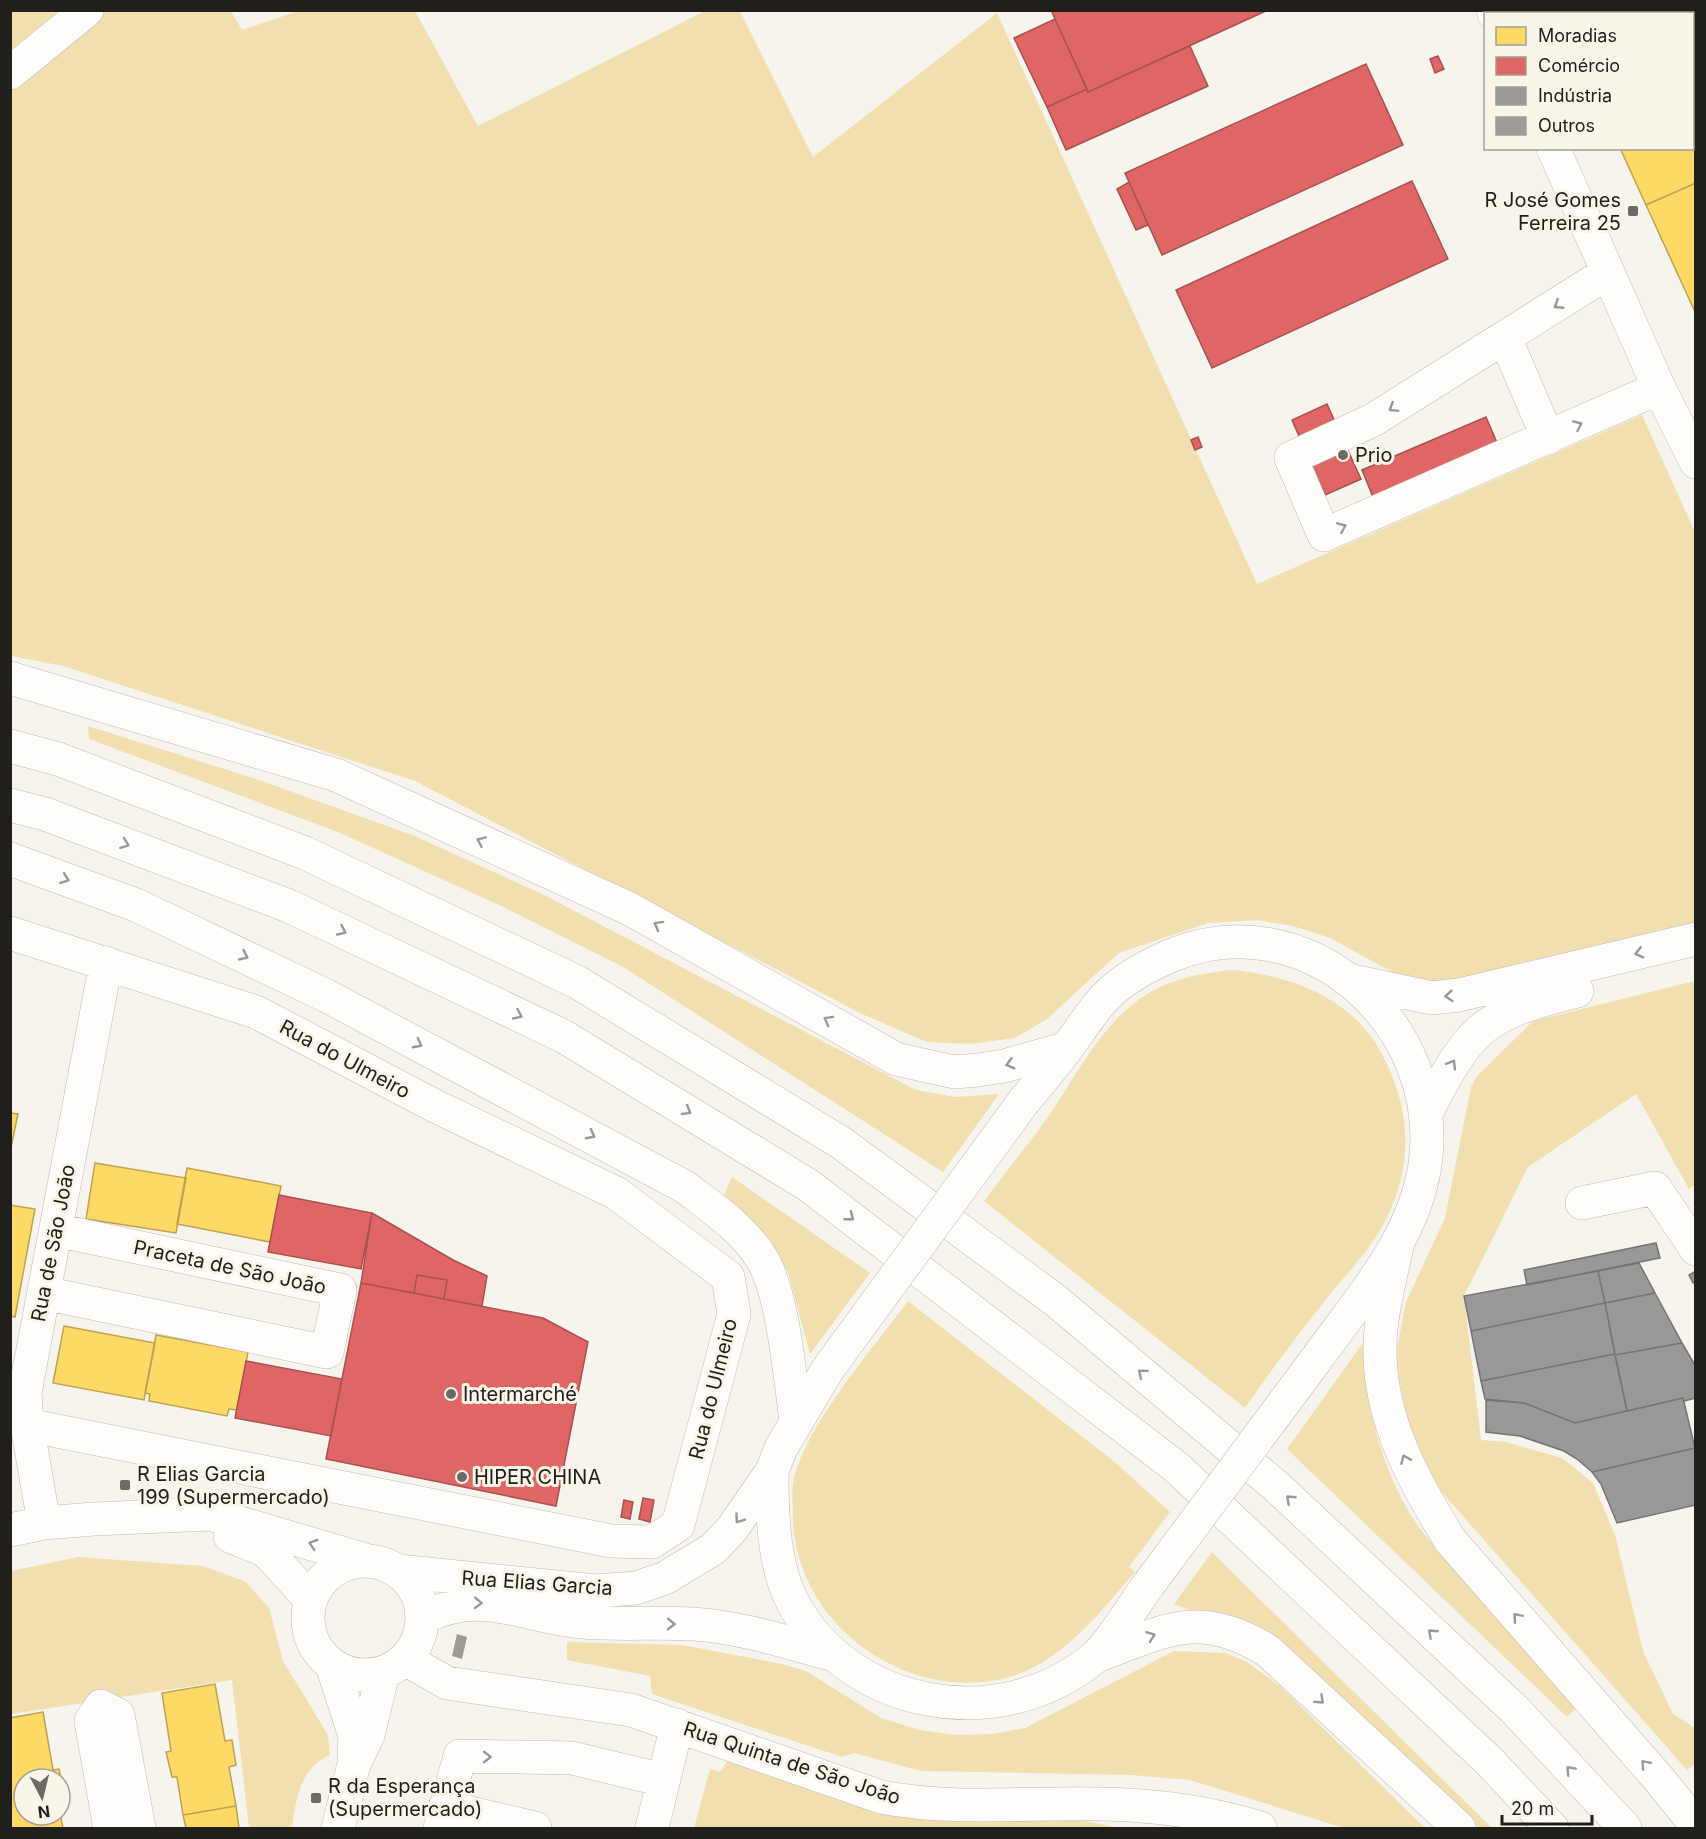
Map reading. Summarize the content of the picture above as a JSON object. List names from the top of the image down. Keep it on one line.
{"streets":{"main road":["Rua do Ulmeiro","Rua de São João","Praceta de São João","Rua Elias Garcia","Rua Quinta de São João"]},"crossings":[["Rua do Ulmeiro","Rua de São João"],["Rua de São João","Praceta de São João"],["Rua de São João","Rua Elias Garcia"],["Rua Elias Garcia","Rua Quinta de São João"]],"places":{"transit":["R José Gomes Ferreira 25","R Elias Garcia 199 (Supermercado)","R da Esperança (Supermercado)"],"other":["Prio","Intermarché","HIPER CHINA"]},"legend":["Moradias","Comércio","Indústria","Outros"],"scale_bar":"20 m","north":"bottom"}
